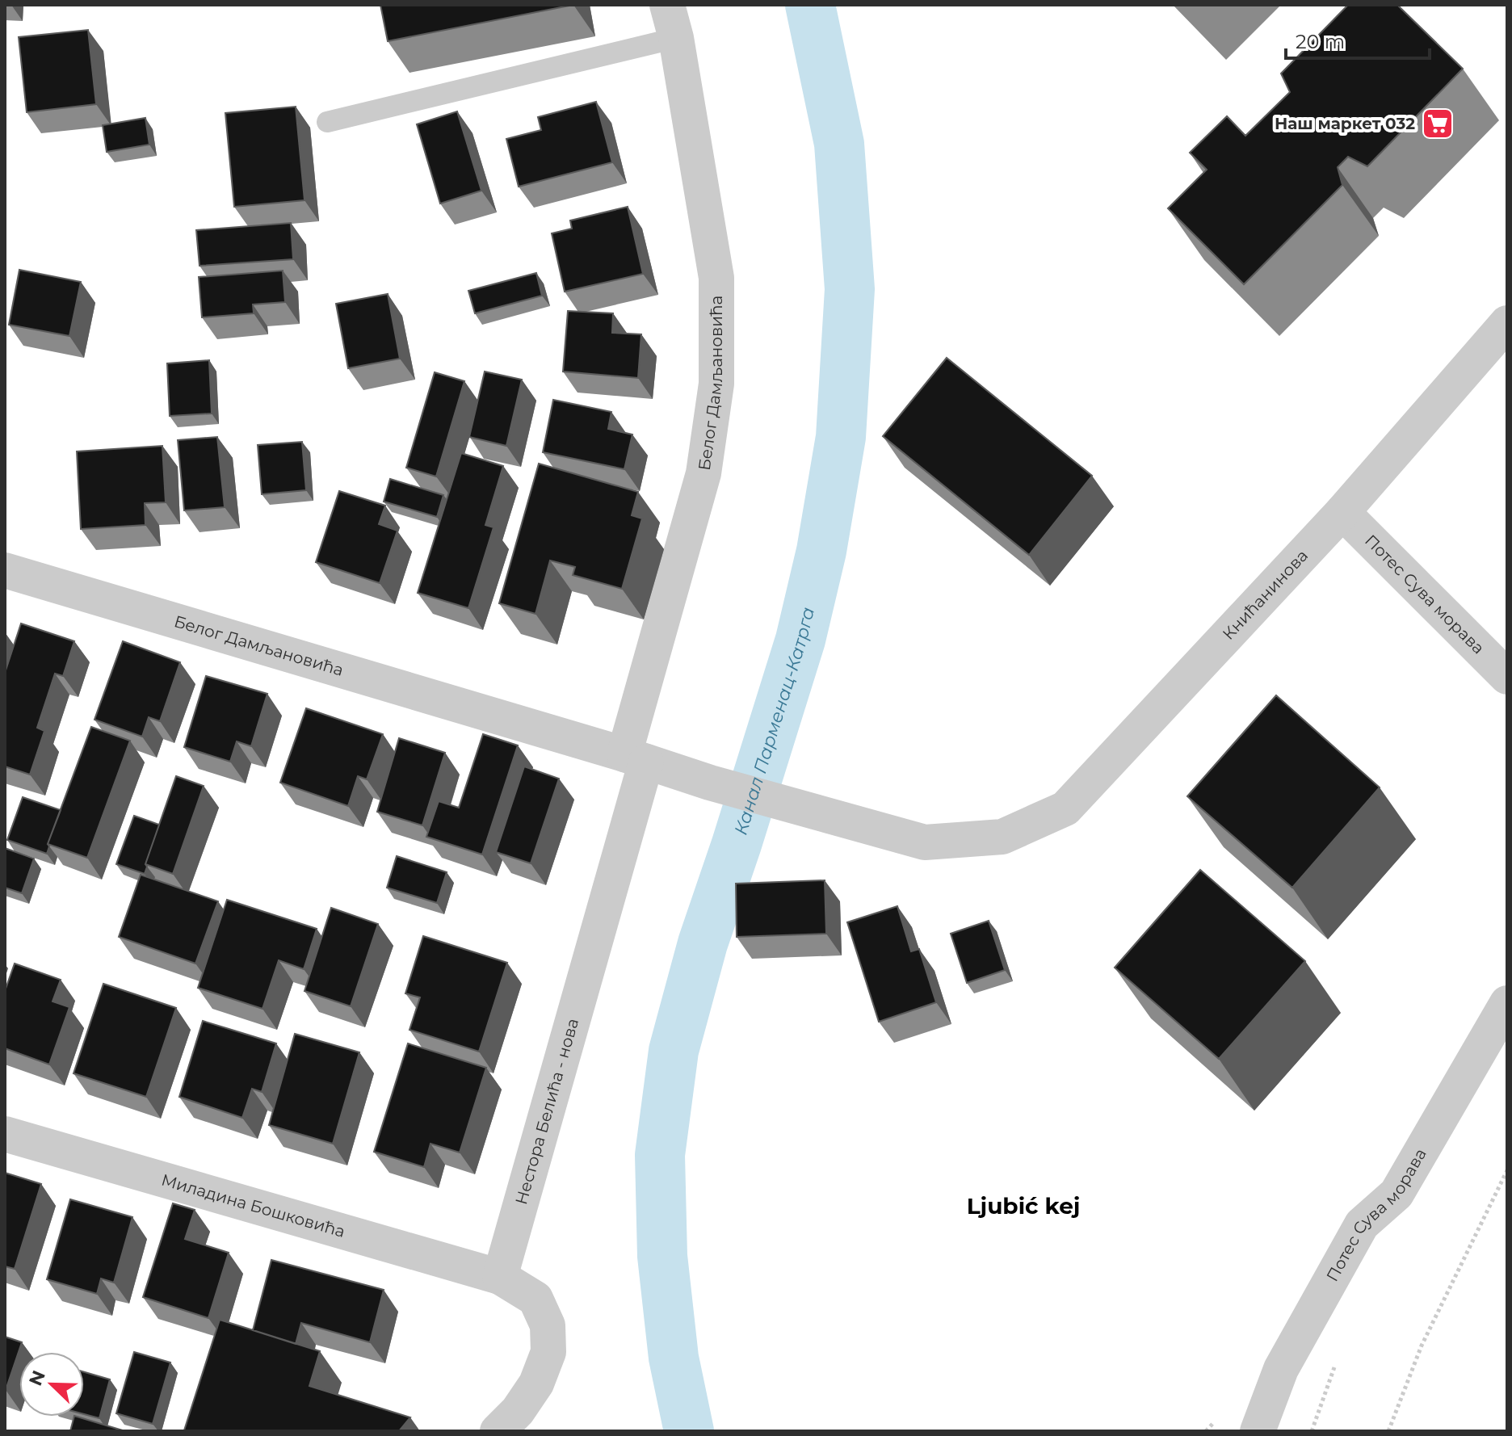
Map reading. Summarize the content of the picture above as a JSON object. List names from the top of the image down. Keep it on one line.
{"streets":{"street":["Белог Дамљановића","Книћанинова","Потес Сува морава","Нестора Белића - нова","Миладина Бошковића"]},"crossings":[["Белог Дамљановића","Книћанинова"],["Белог Дамљановића","Нестора Белића - нова"],["Книћанинова","Потес Сува морава"],["Нестора Белића - нова","Миладина Бошковића"]],"districts":["Ljubić kej"],"water":["Канал Парменац-Катрга"],"places":{"supermarket":["Наш маркет 032"]},"scale_bar":"20 m","north":"top left"}
